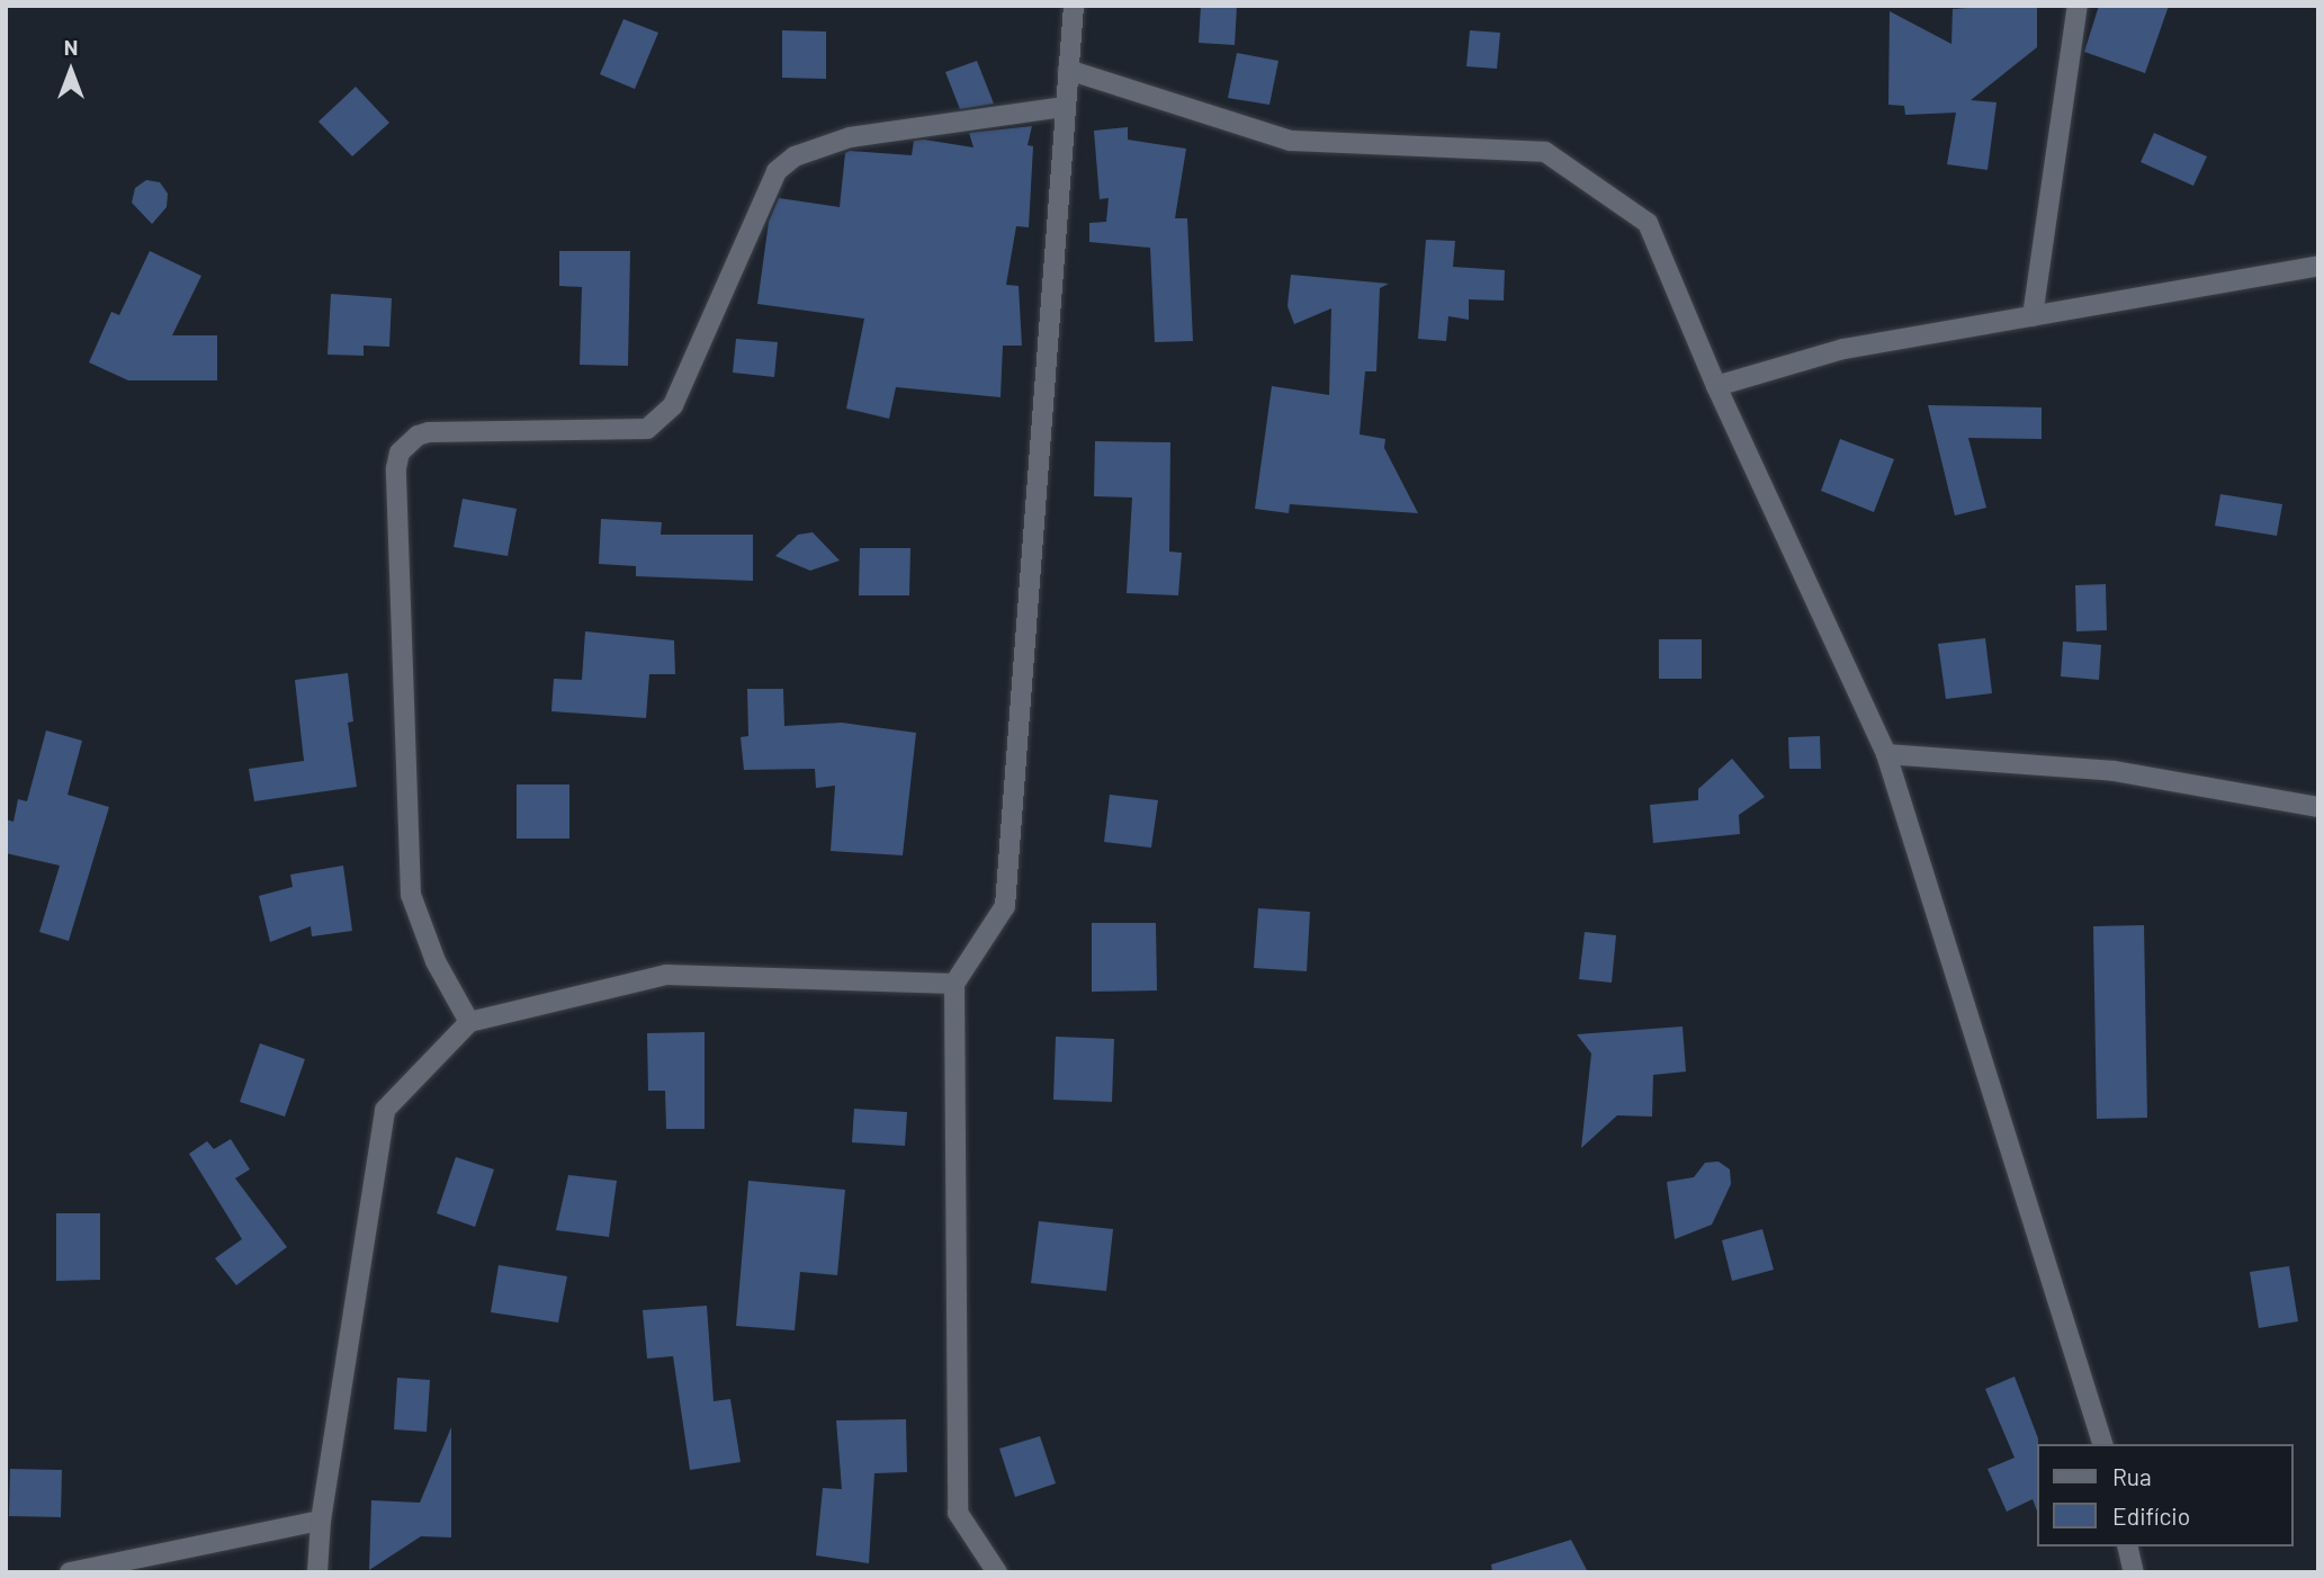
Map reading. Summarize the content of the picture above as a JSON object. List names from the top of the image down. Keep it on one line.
{"legend":["Rua","Edifício"],"north":"top"}
